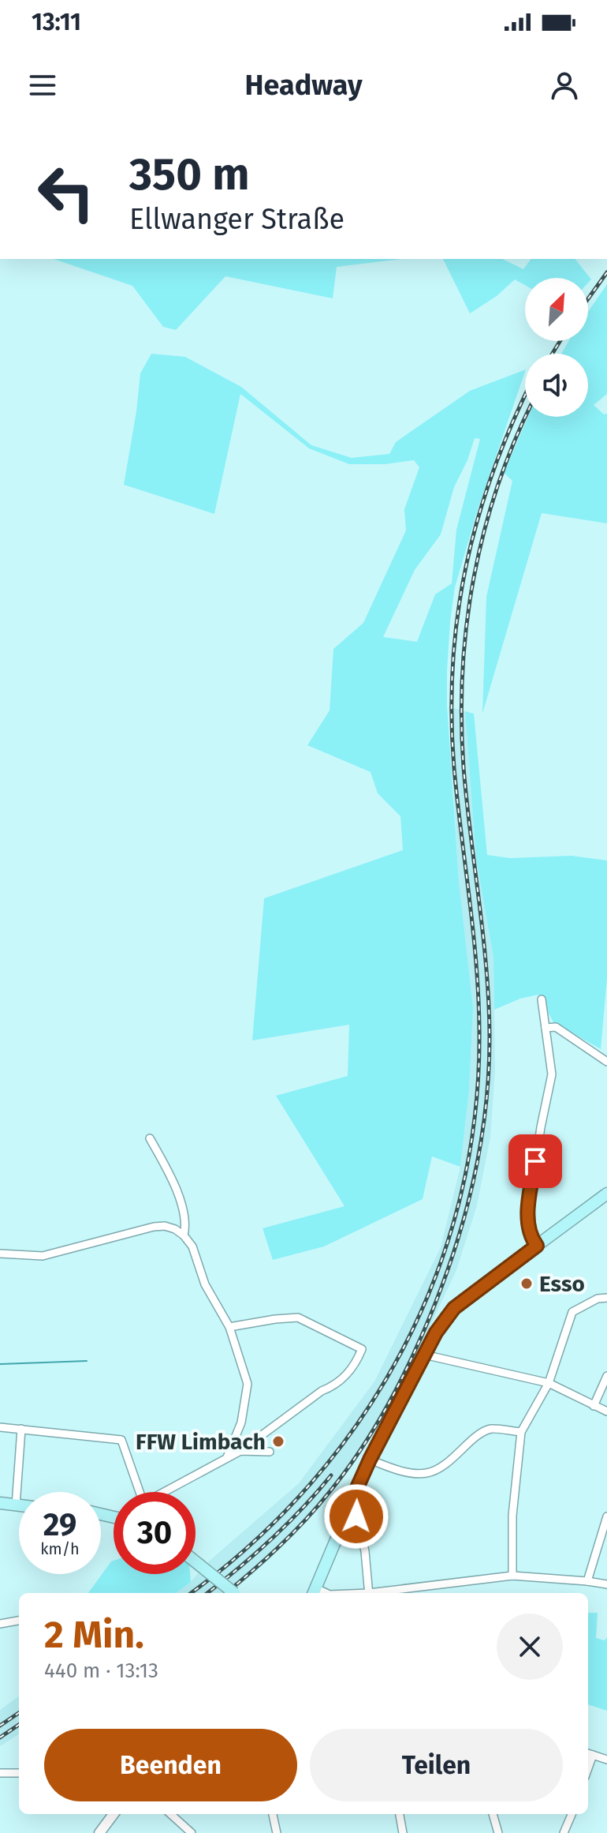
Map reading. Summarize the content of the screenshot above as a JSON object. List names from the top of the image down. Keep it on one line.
{"places":["Esso","FFW Limbach"],"north":"top right","page":{"status":"13:11","header":"Headway","turn":["350 m","Ellwanger Straße"],"speed":"29 km/h","limit":"30","heading":["2 Min.","440 m · 13:13"],"buttons":["Beenden","Teilen"]}}
